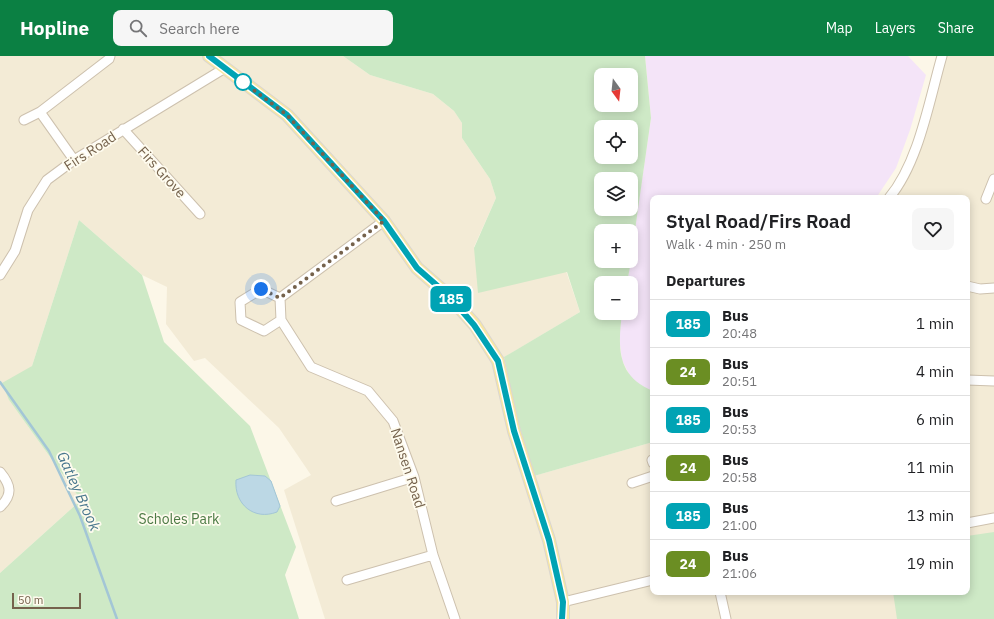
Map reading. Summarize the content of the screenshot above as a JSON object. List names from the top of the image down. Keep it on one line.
{"streets":{"street":["Firs Road","Firs Grove","Nansen Road"]},"crossings":[["Firs Road","Firs Grove"]],"water":["Gatley Brook"],"parks":["Scholes Park"],"lines":["bus line 185"],"scale_bar":"50 m","north":"bottom","page":{"header":"Hopline","search":"Search here","nav":["Map","Layers","Share"],"on_map":"185","map_buttons":["+","−"],"heading":[["Styal Road/Firs Road","Walk · 4 min · 250 m"],"Departures"],"list":[{"mark":"185","name":"Bus","note":"20:48","value":"1 min"},{"mark":"24","name":"Bus","note":"20:51","value":"4 min"},{"mark":"185","name":"Bus","note":"20:53","value":"6 min"},{"mark":"24","name":"Bus","note":"20:58","value":"11 min"},{"mark":"185","name":"Bus","note":"21:00","value":"13 min"},{"mark":"24","name":"Bus","note":"21:06","value":"19 min"}],"scale":"50 m"}}
